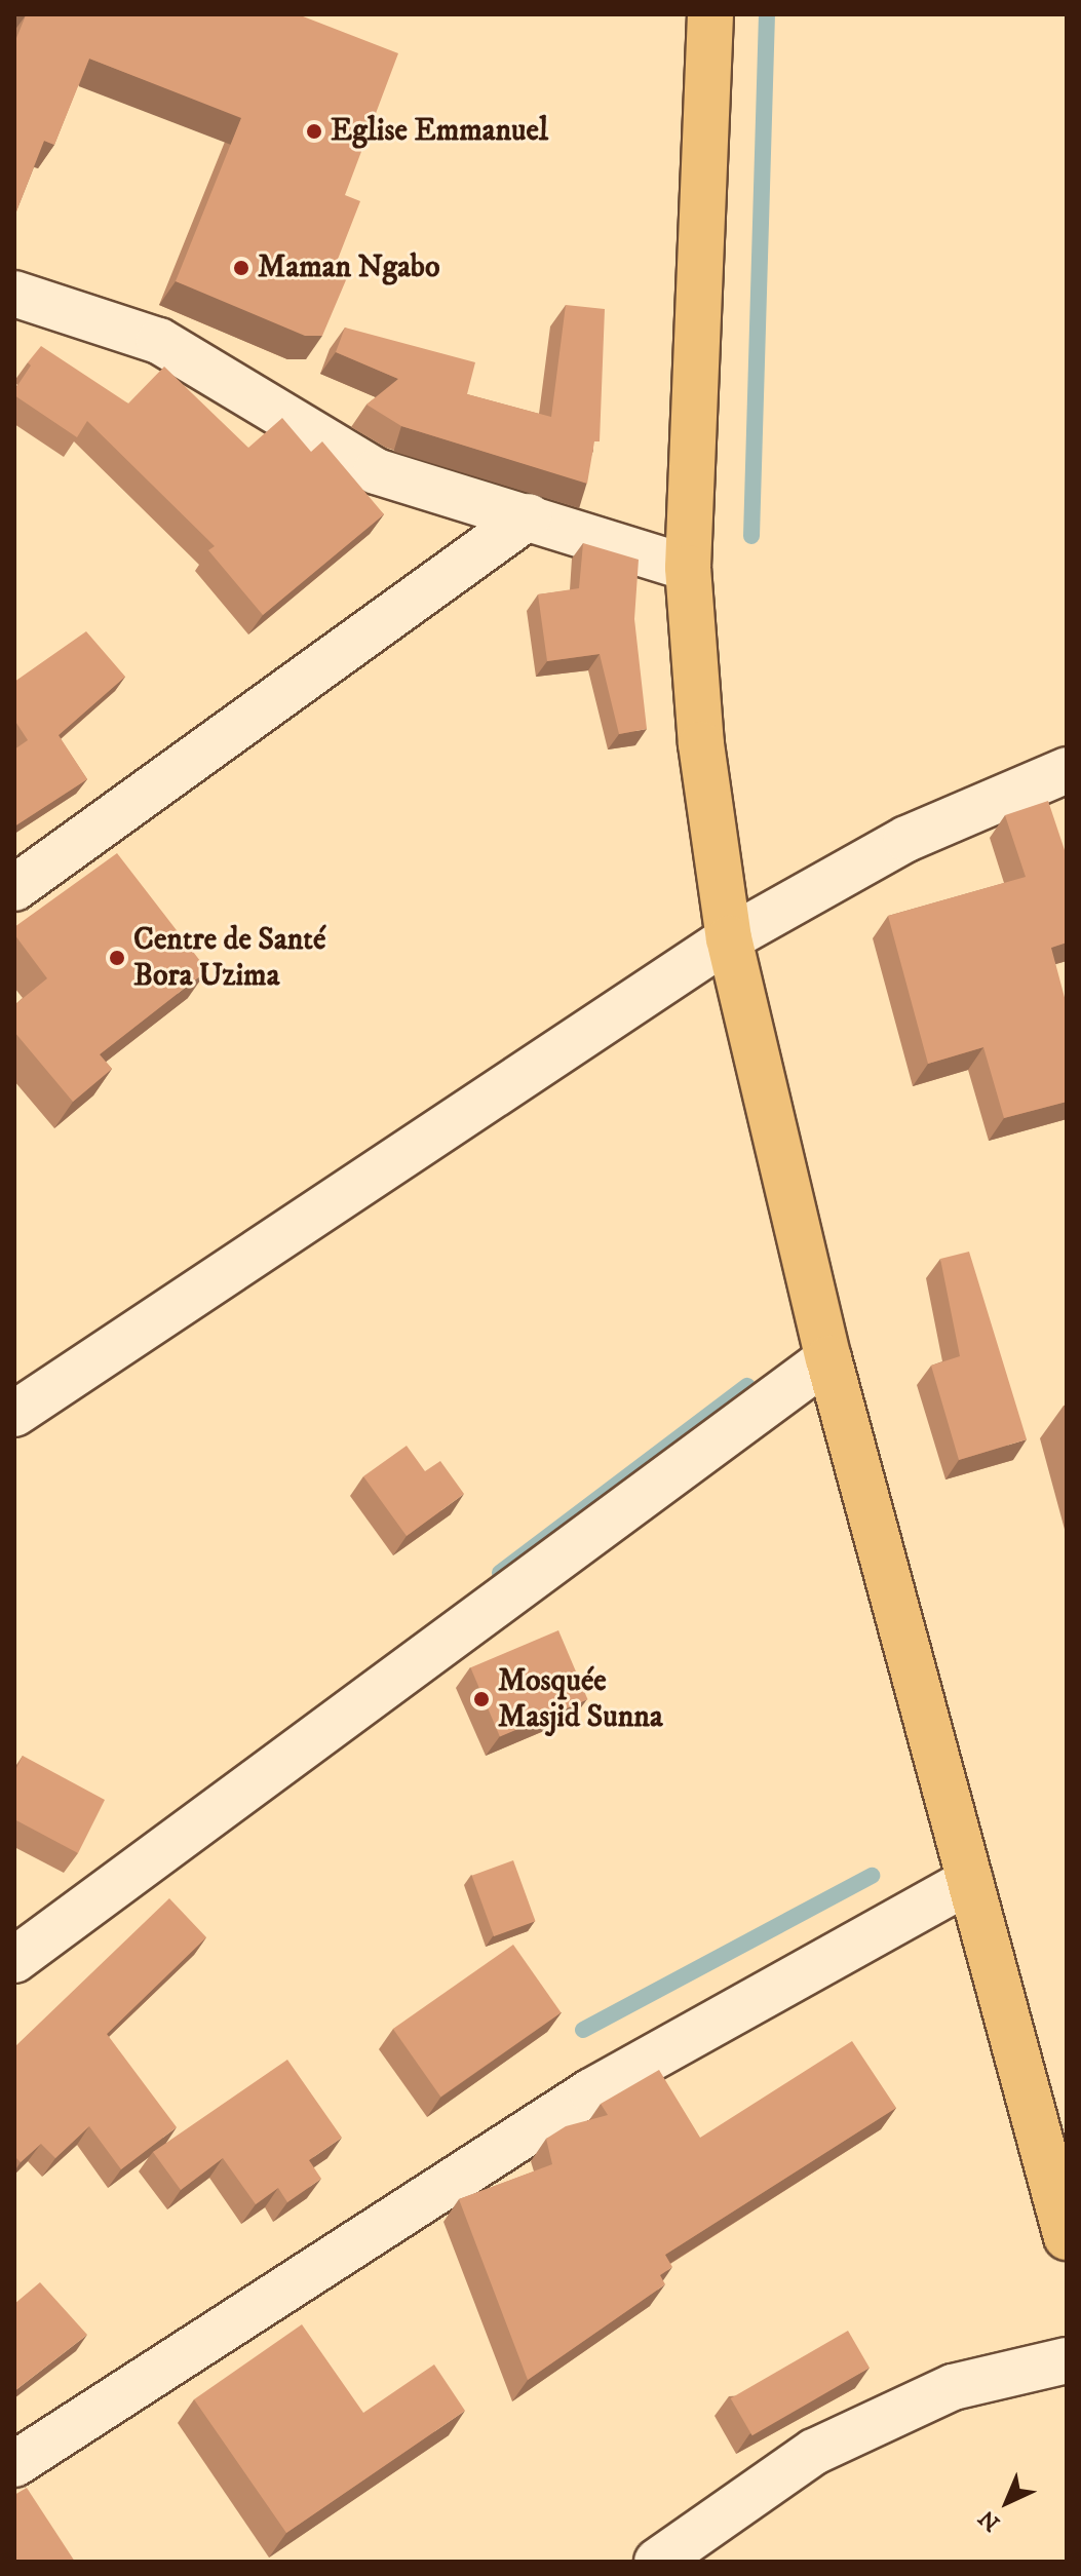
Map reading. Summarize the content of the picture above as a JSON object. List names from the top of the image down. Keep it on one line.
{"places":["Eglise Emmanuel","Maman Ngabo","Centre de Santé Bora Uzima","Mosquée Masjid Sunna"],"north":"bottom left"}
